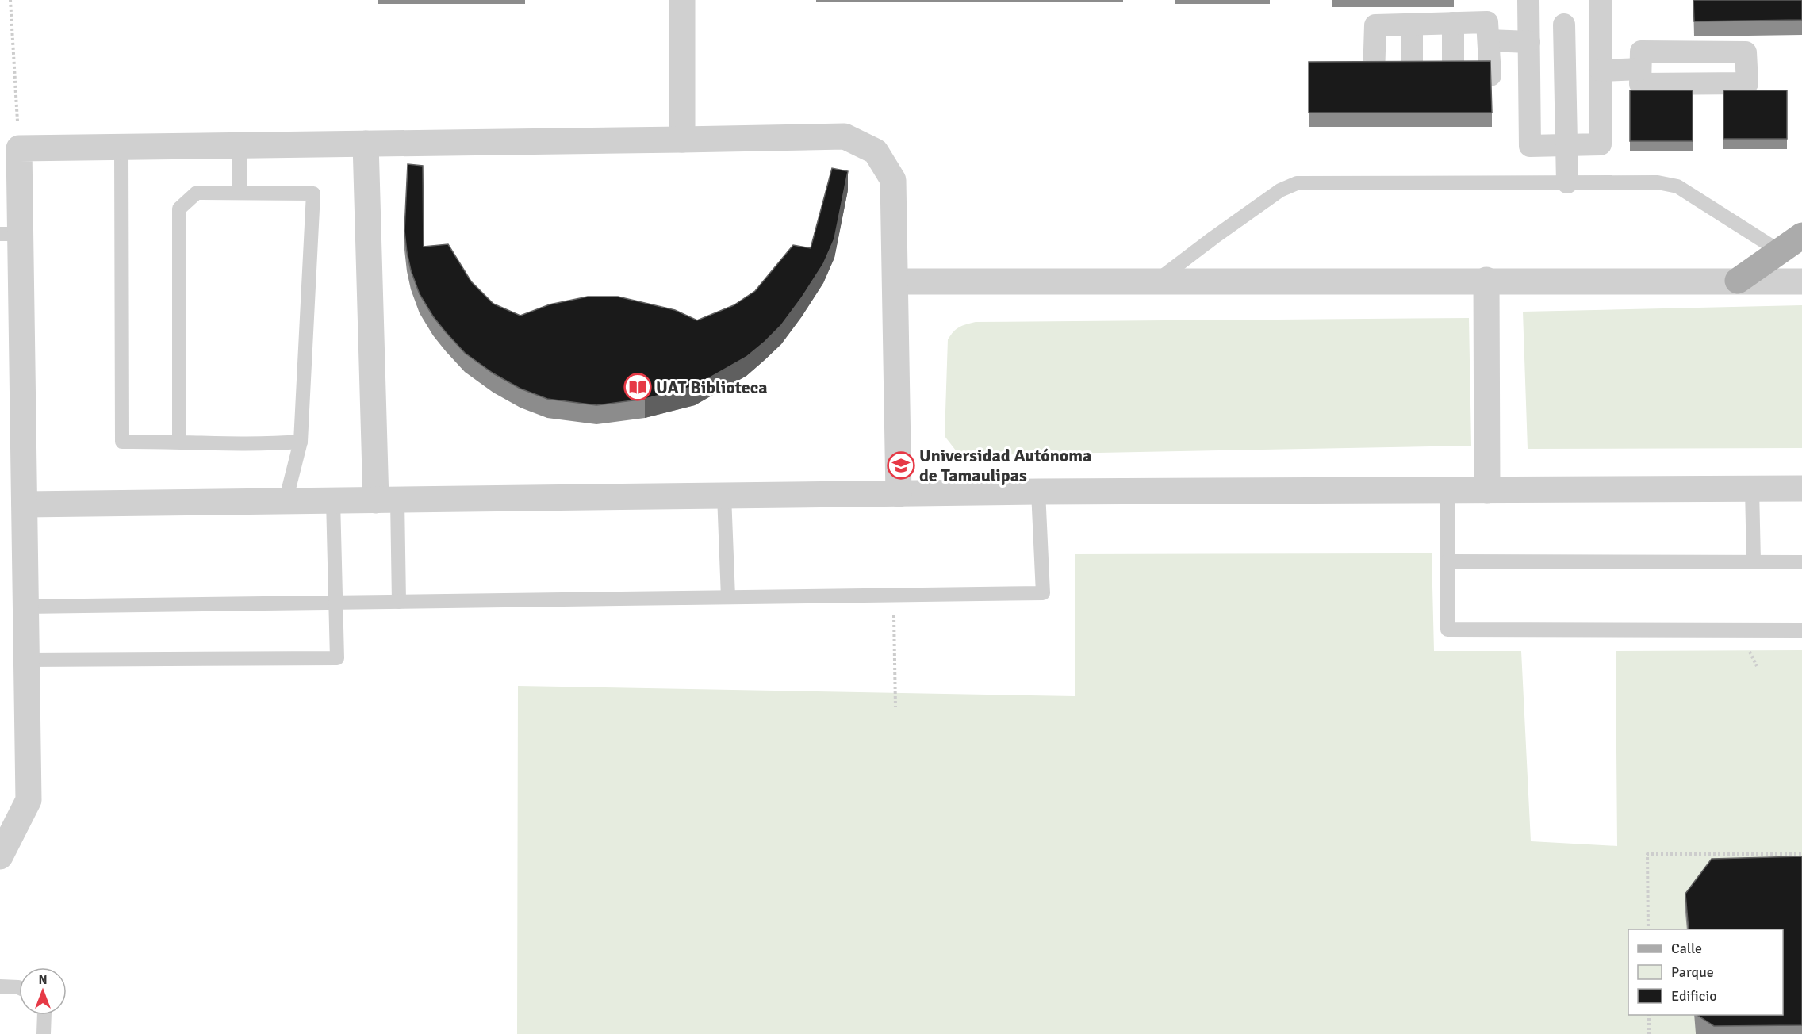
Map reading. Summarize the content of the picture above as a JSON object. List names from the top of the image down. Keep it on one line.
{"places":{"library":["UAT Biblioteca"],"school or university":["Universidad Autónoma de Tamaulipas"]},"legend":["Calle","Parque","Edificio"],"north":"top"}
